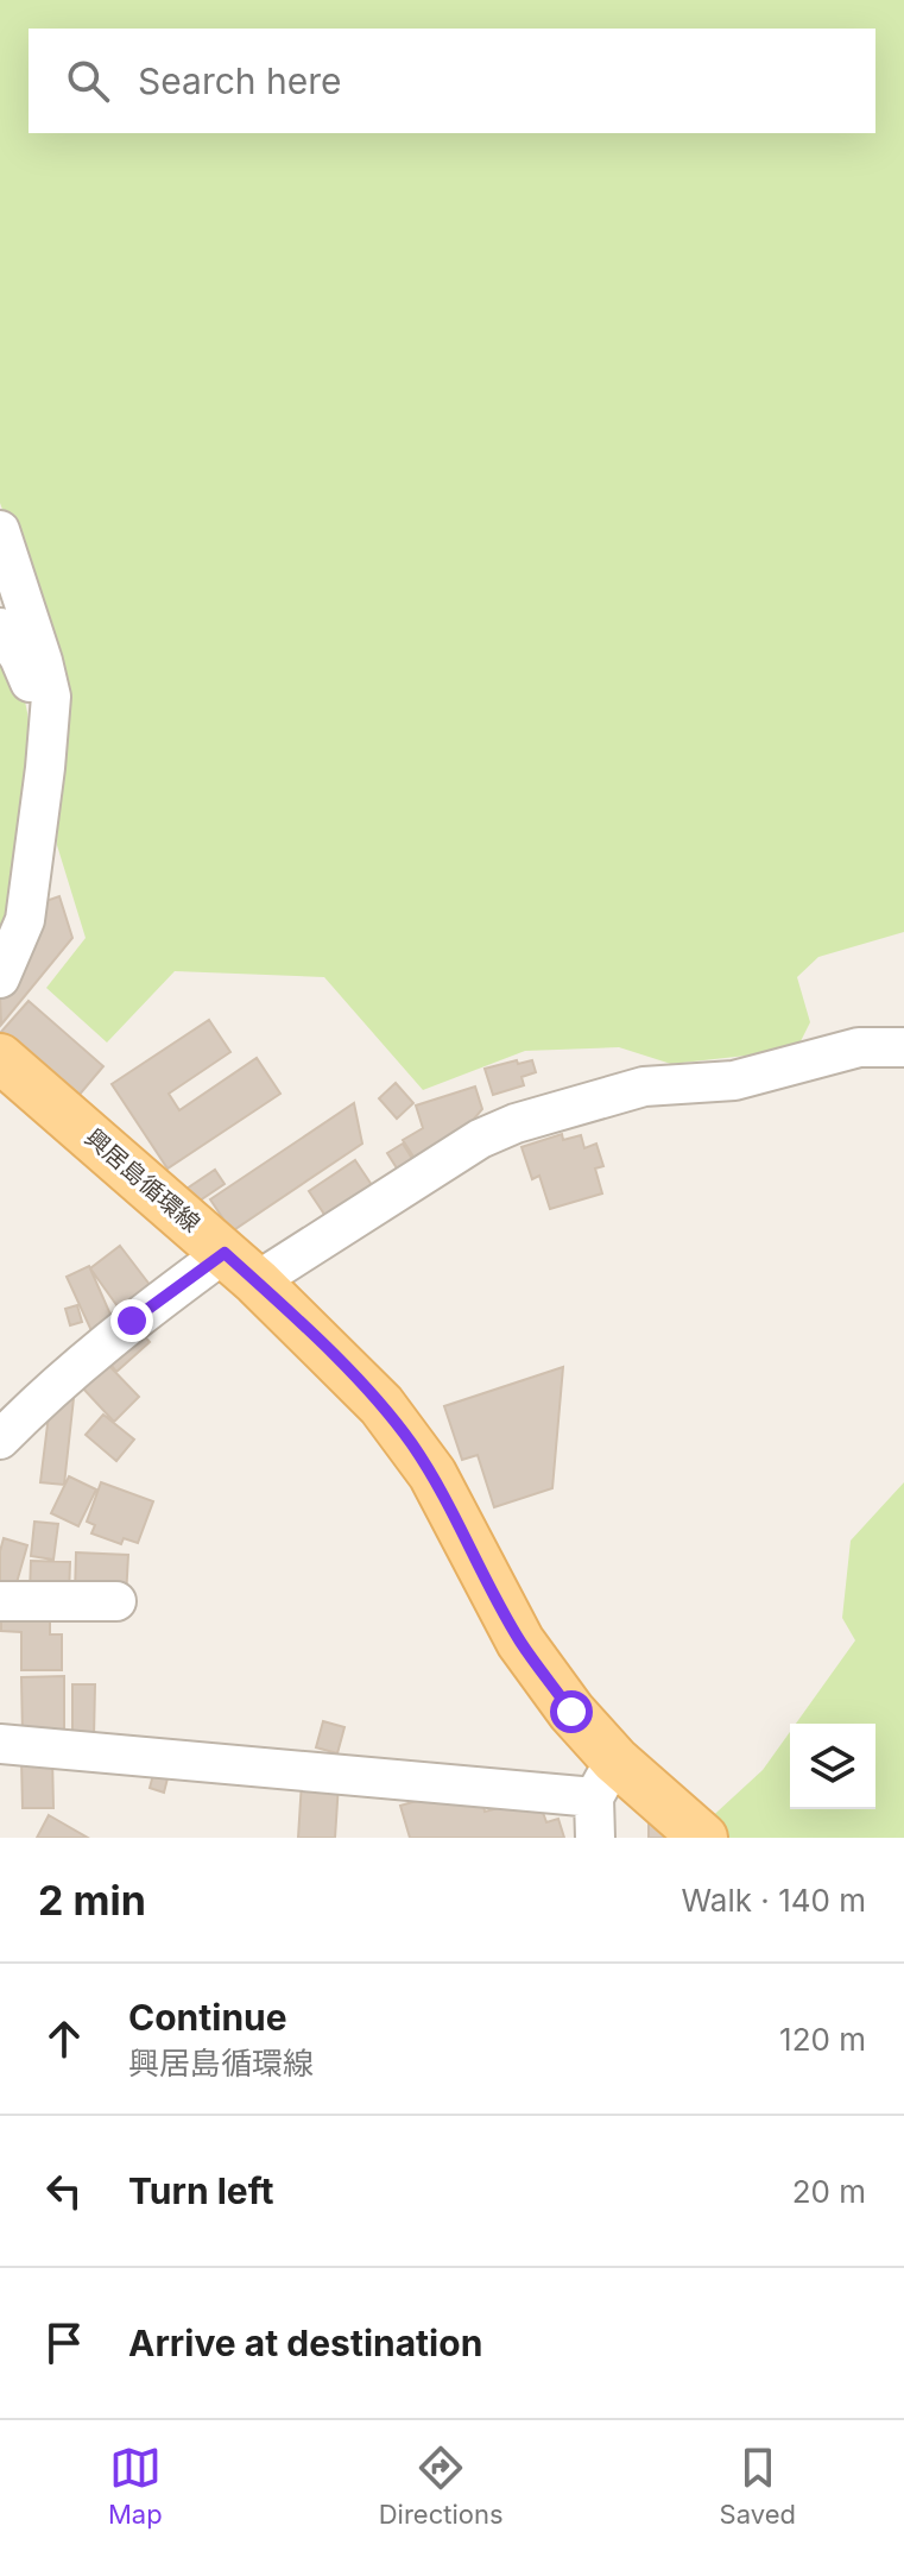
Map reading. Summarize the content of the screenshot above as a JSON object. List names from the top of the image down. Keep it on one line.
{"streets":{"main road":["興居島循環線"]},"page":{"search":"Search here","heading":["2 min","Walk · 140 m"],"list":[["Continue","興居島循環線","120 m"],["Turn left","20 m"],"Arrive at destination"],"nav":["Map","Directions","Saved"]}}
